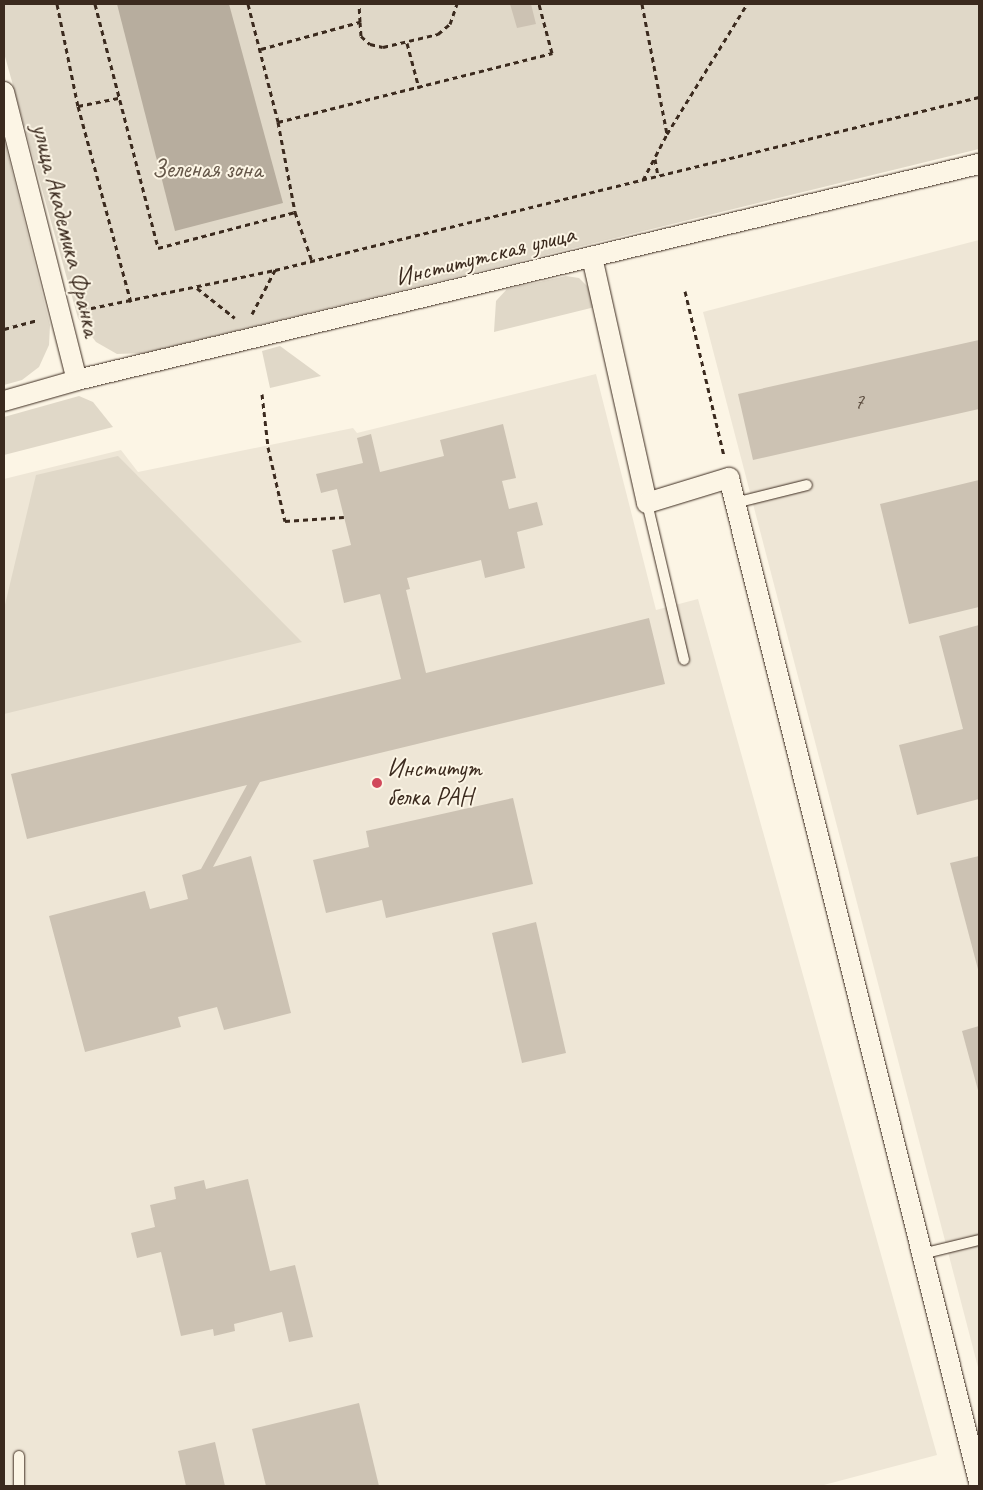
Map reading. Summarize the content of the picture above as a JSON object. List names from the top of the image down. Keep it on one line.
{"streets":{"street":["улица Академика Франка","Институтская улица"]},"crossings":[["улица Академика Франка","Институтская улица"]],"parks":["Зеленая зона"],"places":["Институт белка РАН"],"house_numbers":["7"]}
